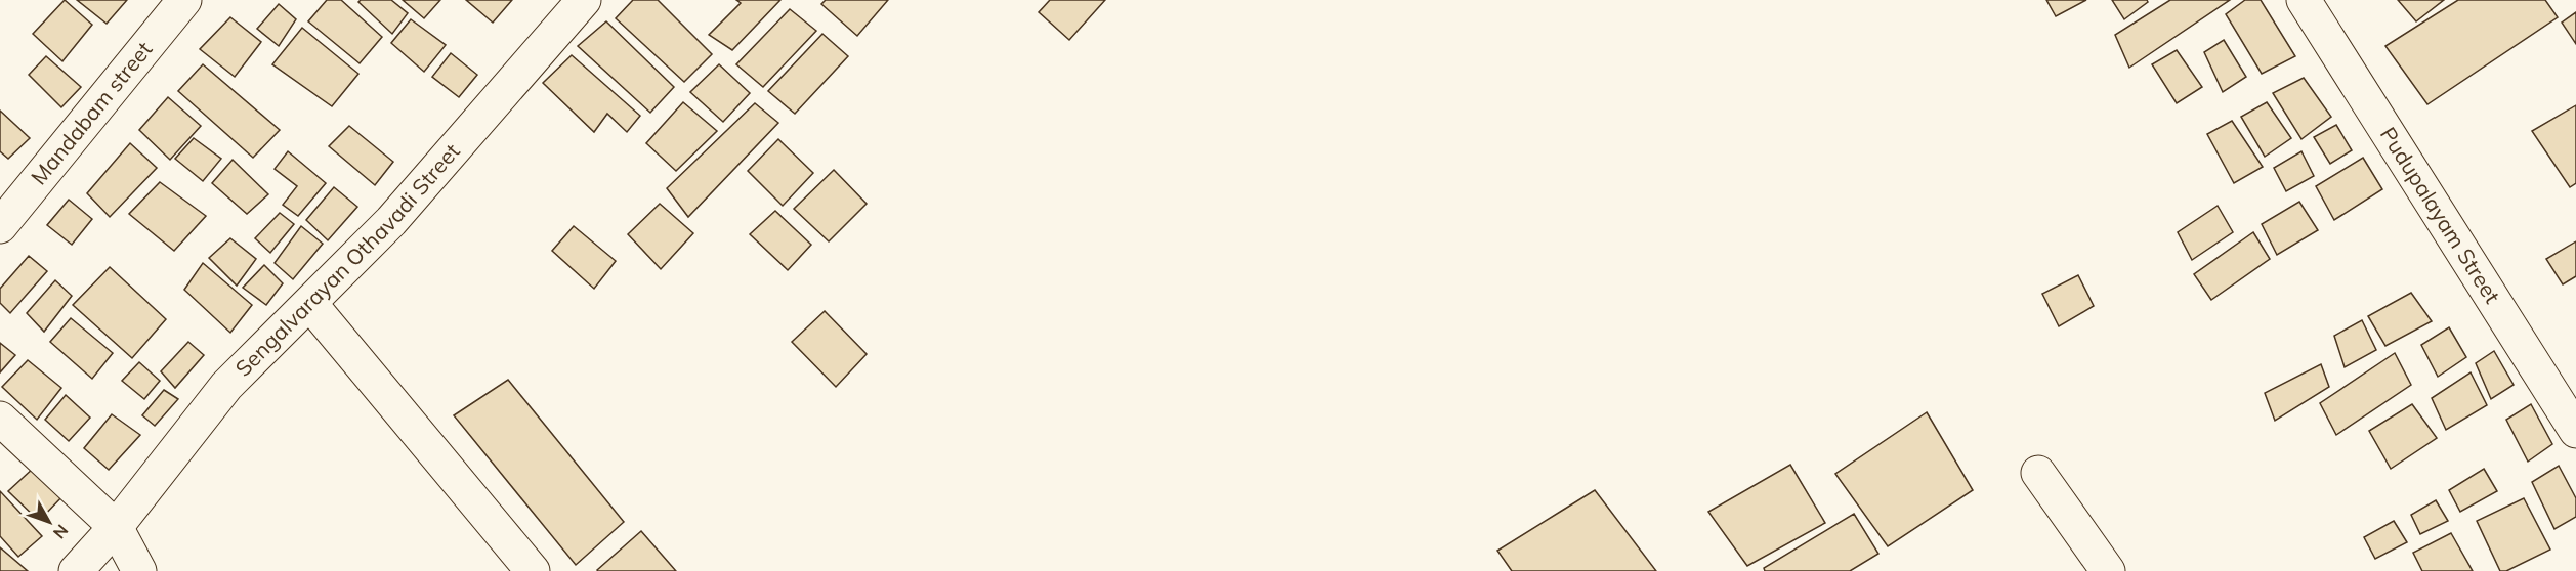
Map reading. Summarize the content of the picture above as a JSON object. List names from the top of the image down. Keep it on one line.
{"streets":{"street":["Mandabam street","Pudupalayam Street","Sengalvarayan Othavadi Street"]},"north":"bottom right"}
